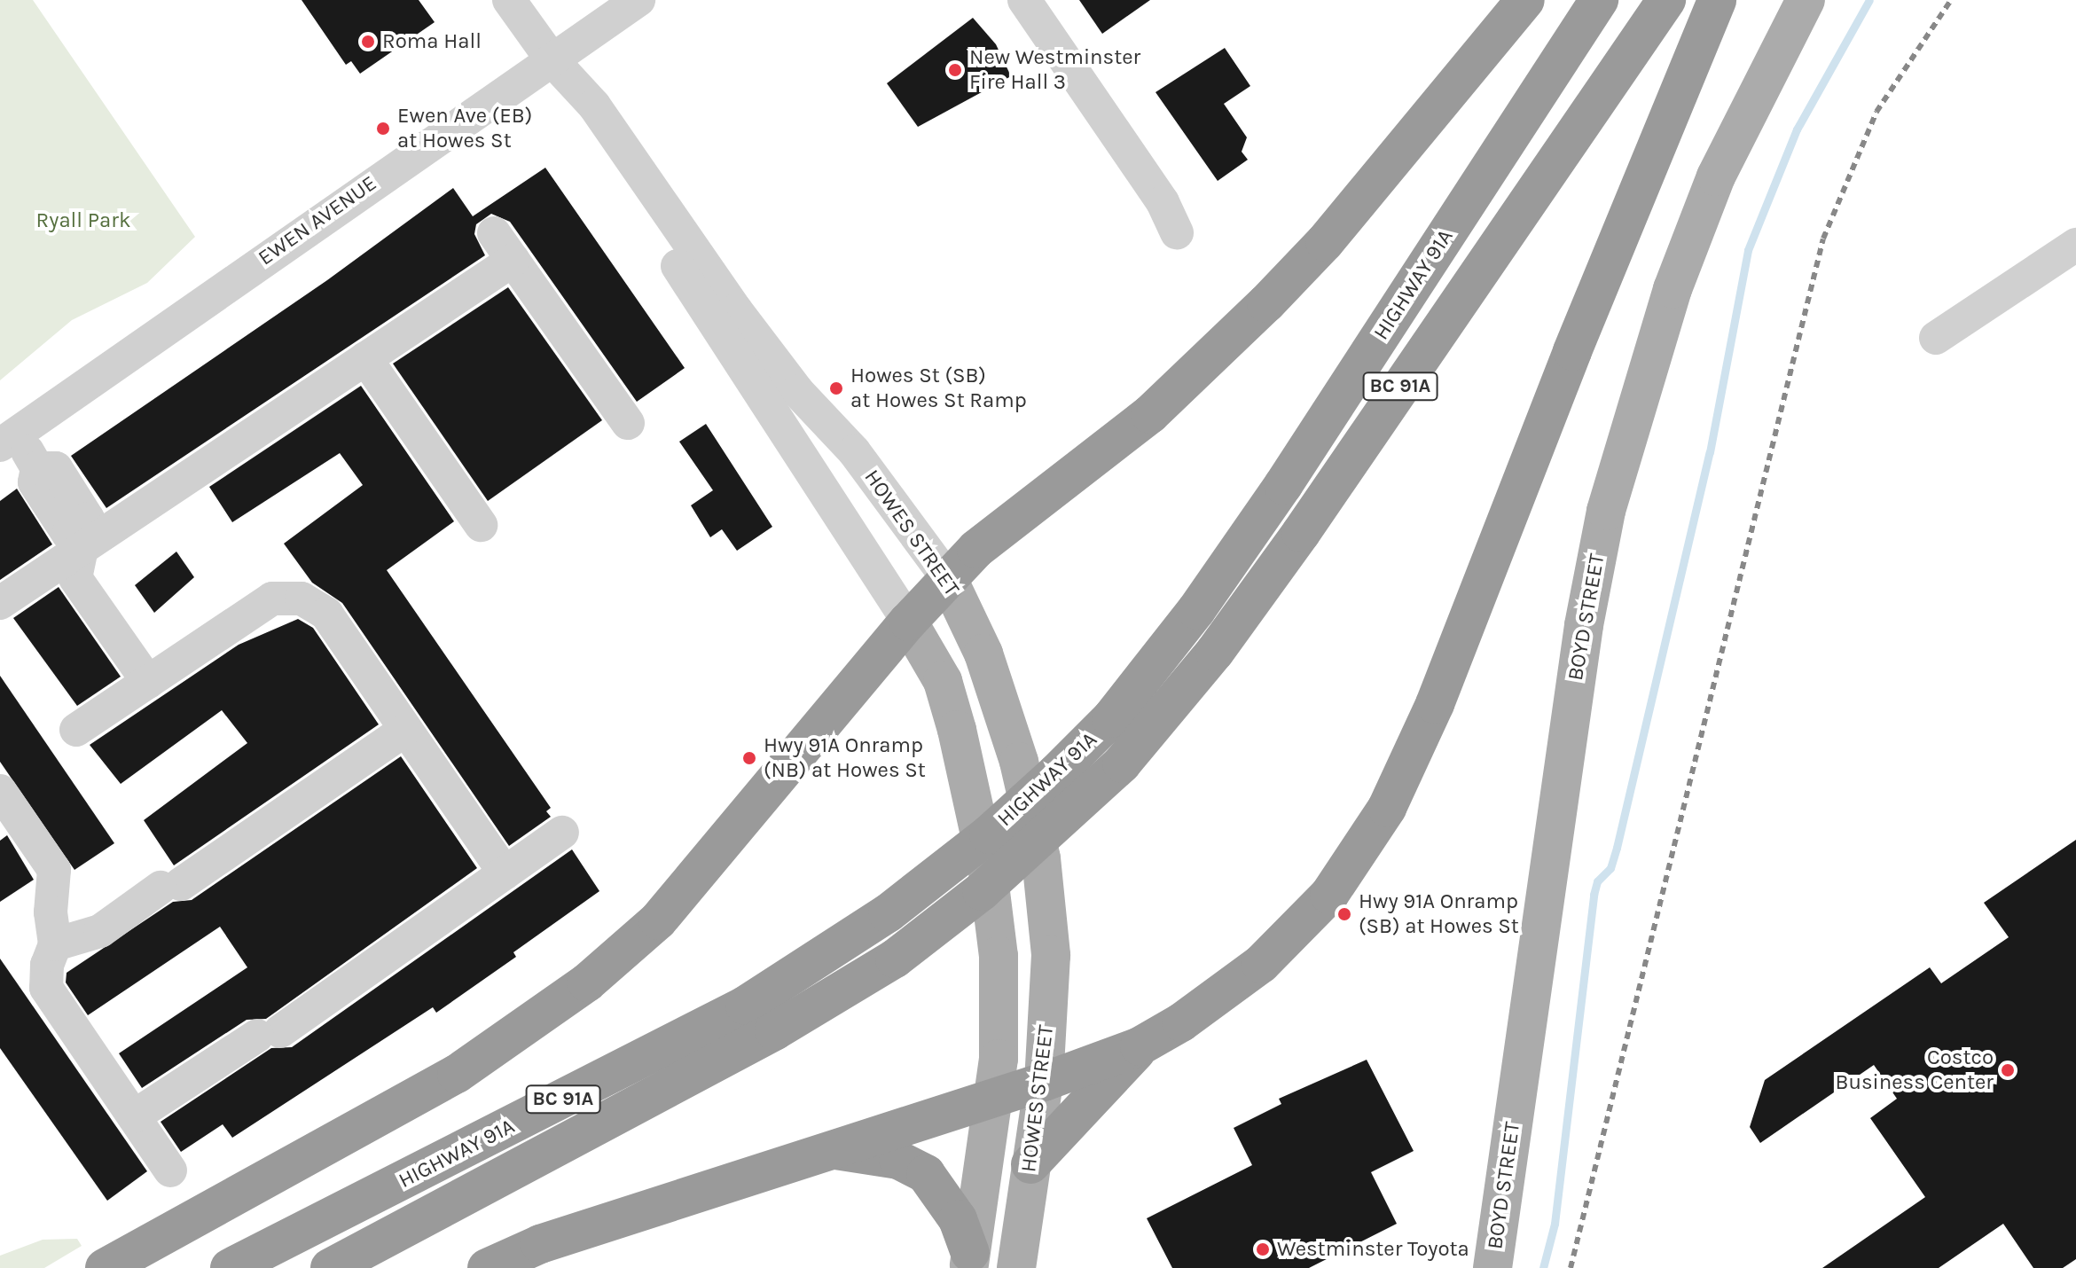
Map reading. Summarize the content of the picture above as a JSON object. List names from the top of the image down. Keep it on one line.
{"streets":{"highway":["HIGHWAY 91A","BC 91A"],"main road":["HOWES STREET","BOYD STREET"],"street":["EWEN AVENUE"]},"crossings":[["EWEN AVENUE","HOWES STREET"]],"parks":["Ryall Park"],"places":["Roma Hall","New Westminster Fire Hall 3","Ewen Ave (EB) at Howes St","Howes St (SB) at Howes St Ramp","Hwy 91A Onramp (NB) at Howes St","Hwy 91A Onramp (SB) at Howes St","Costco Business Center","Westminster Toyota"]}
